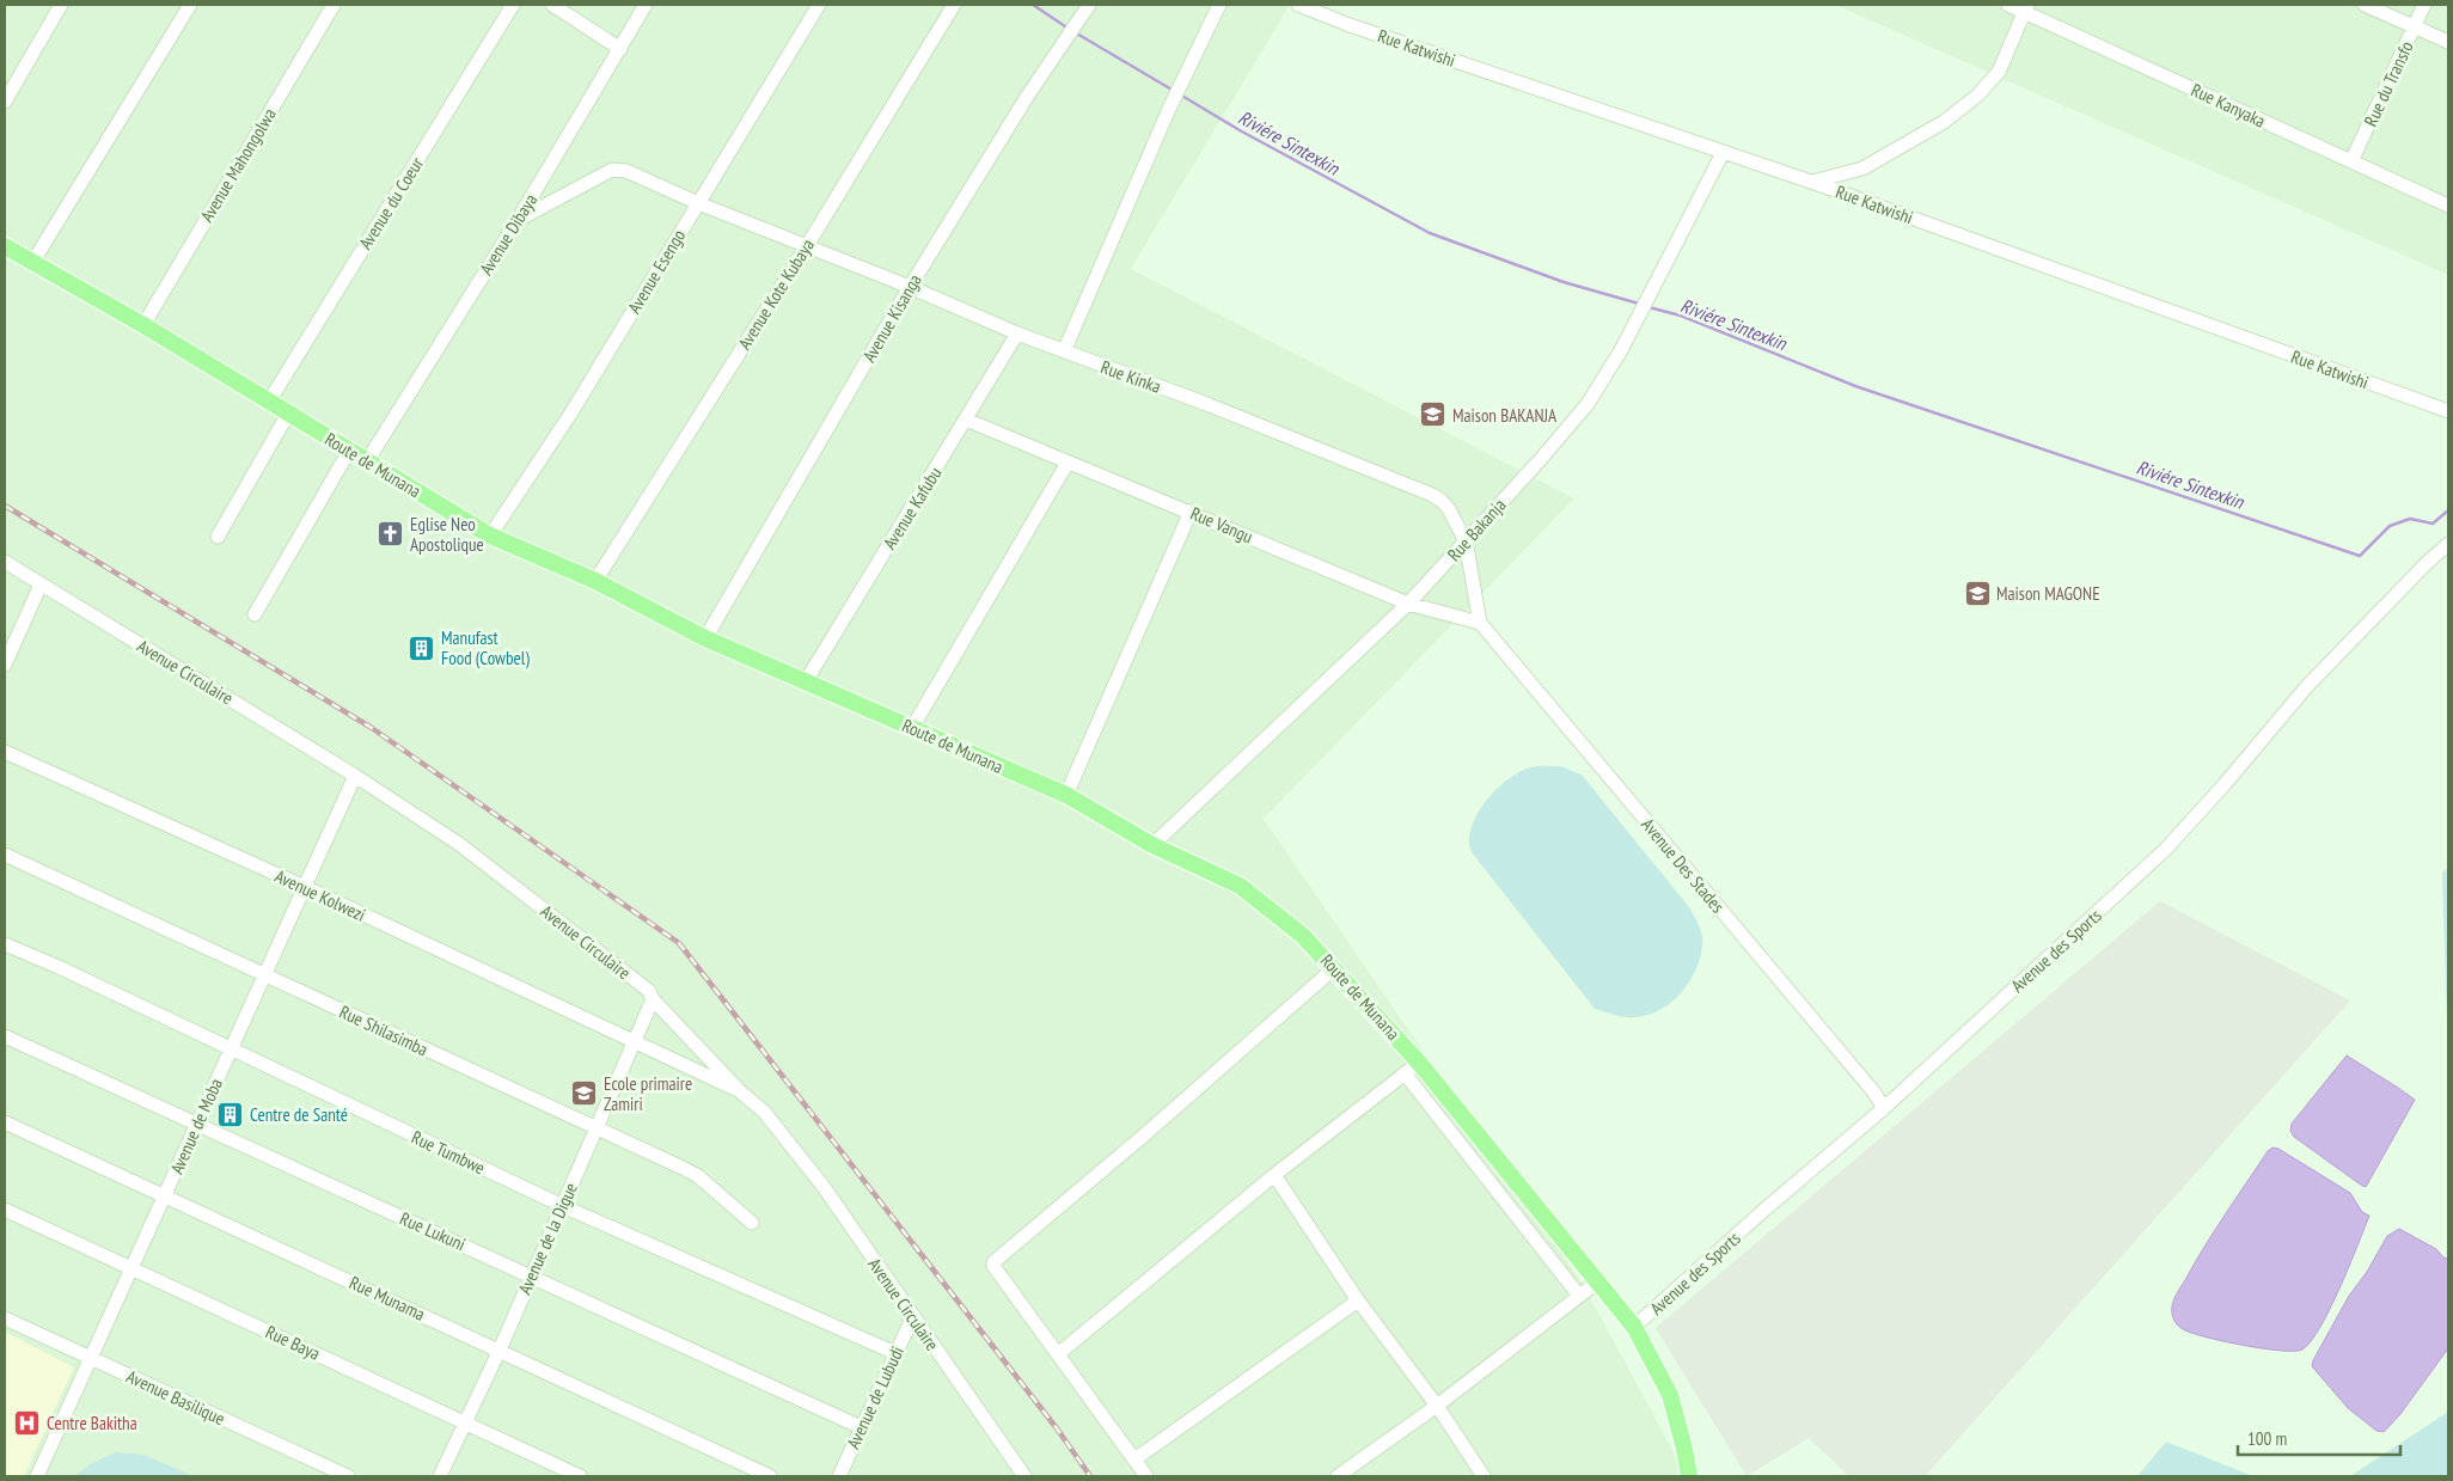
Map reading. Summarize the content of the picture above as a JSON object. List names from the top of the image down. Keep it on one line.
{"streets":{"main road":["Route de Munana"],"street":["Rue Katwishi","Rue du Transfo","Rue Kanyaka","Avenue Mahongolwa","Avenue du Coeur","Avenue Dibaya","Avenue Esengo","Avenue Kote Kubaya","Avenue Kisanga","Rue Kinka","Avenue Kafubu","Rue Vangu","Rue Bakanja","Avenue Circulaire","Avenue Des Stades","Avenue Kolwezi","Avenue des Sports","Rue Shilasimba","Avenue de Moba","Rue Tumbwe","Rue Lukuni","Avenue de la Digue","Rue Munama","Rue Baya","Avenue Basilique","Avenue de Lubudi"]},"crossings":[["Rue Katwishi","Rue Bakanja"],["Rue du Transfo","Rue Kanyaka"],["Avenue Mahongolwa","Route de Munana"],["Avenue du Coeur","Route de Munana"],["Avenue Dibaya","Rue Kinka"],["Avenue Dibaya","Route de Munana"],["Avenue Esengo","Rue Kinka"],["Avenue Esengo","Route de Munana"],["Avenue Kote Kubaya","Rue Kinka"],["Avenue Kote Kubaya","Route de Munana"],["Avenue Kisanga","Rue Kinka"],["Avenue Kisanga","Route de Munana"],["Rue Kinka","Avenue Kafubu"],["Rue Kinka","Rue Vangu"],["Rue Kinka","Rue Bakanja"],["Rue Kinka","Avenue Des Stades"],["Route de Munana","Avenue Kafubu"],["Route de Munana","Rue Bakanja"],["Route de Munana","Avenue des Sports"],["Avenue Kafubu","Rue Vangu"],["Rue Vangu","Rue Bakanja"],["Rue Vangu","Avenue Des Stades"],["Avenue Circulaire","Avenue Kolwezi"],["Avenue Circulaire","Avenue de Moba"],["Avenue Circulaire","Avenue de la Digue"],["Avenue Circulaire","Avenue de Lubudi"],["Avenue Des Stades","Avenue des Sports"],["Avenue Kolwezi","Avenue de Moba"],["Avenue Kolwezi","Avenue de la Digue"],["Rue Shilasimba","Avenue de Moba"],["Rue Shilasimba","Avenue de la Digue"],["Avenue de Moba","Rue Tumbwe"],["Avenue de Moba","Rue Lukuni"],["Avenue de Moba","Rue Munama"],["Avenue de Moba","Rue Baya"],["Avenue de Moba","Avenue Basilique"],["Rue Tumbwe","Avenue de la Digue"],["Rue Tumbwe","Avenue de Lubudi"],["Rue Lukuni","Avenue de la Digue"],["Rue Lukuni","Avenue de Lubudi"],["Avenue de la Digue","Rue Munama"],["Avenue de la Digue","Rue Baya"]],"water":["Riviére Sintexkin"],"places":{"school or university":["Maison BAKANJA","Maison MAGONE","Ecole primaire Zamiri"],"church":["Eglise Neo Apostolique"],"building":["Manufast Food (Cowbel)","Centre de Santé"],"hospital":["Centre Bakitha"]},"scale_bar":"100 m"}
